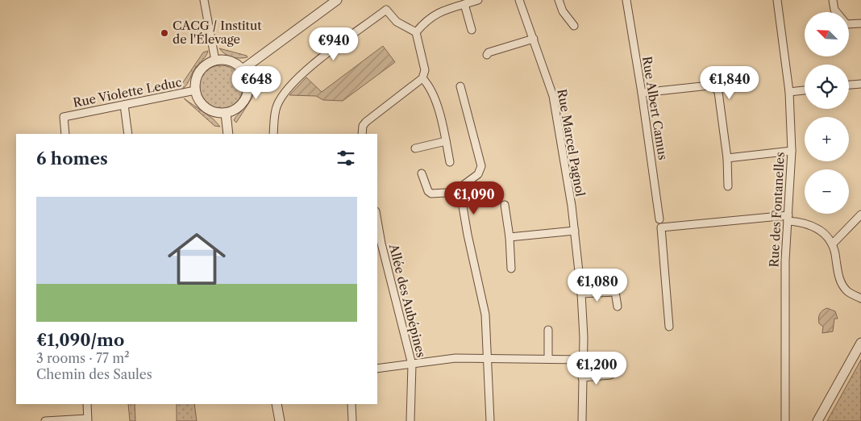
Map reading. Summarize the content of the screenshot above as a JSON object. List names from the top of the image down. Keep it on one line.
{"streets":{"street":["Rue Violette Leduc","Rue Albert Camus","Rue Marcel Pagnol","Rue des Fontanelles","Allée des Aubépines"]},"places":["CACG / Institut de l'Élevage"],"north":"top left","page":{"map_buttons":["+","−"],"price":["€940","€648","€1,840","€1,090","€1,080","€1,200"],"heading":"6 homes","list":[{"name":"€1,090/mo","note":"3 rooms · 77 m² · Chemin des Saules"}]}}
